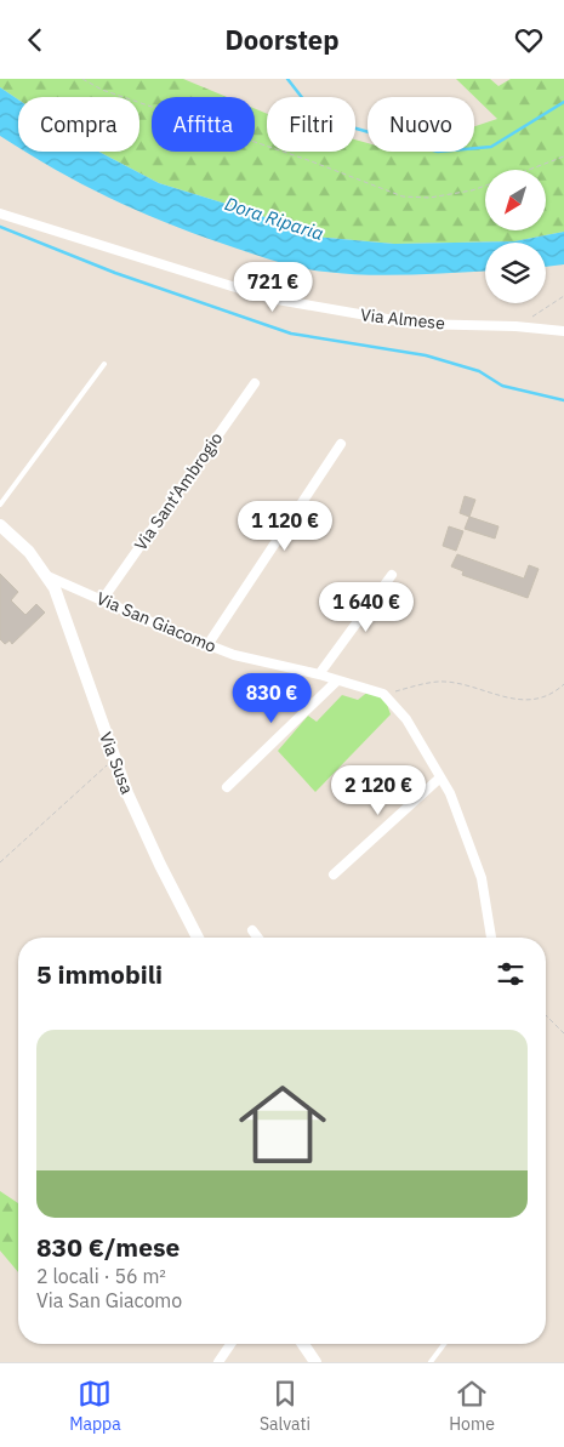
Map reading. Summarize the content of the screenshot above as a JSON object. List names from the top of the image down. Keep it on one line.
{"streets":{"main road":["Via Susa"],"street":["Via Almese","Via Sant'Ambrogio","Via San Giacomo"]},"crossings":[["Via Sant'Ambrogio","Via San Giacomo"],["Via San Giacomo","Via Susa"]],"water":["Dora Riparia"],"north":"bottom left","page":{"header":"Doorstep","chip":["Compra","Affitta","Filtri","Nuovo"],"price":["721 €","1 120 €","1 640 €","830 €","2 120 €"],"heading":"5 immobili","list":[{"name":"830 €/mese","note":"2 locali · 56 m² · Via San Giacomo"}],"tabs":["Mappa","Salvati","Home"]}}
